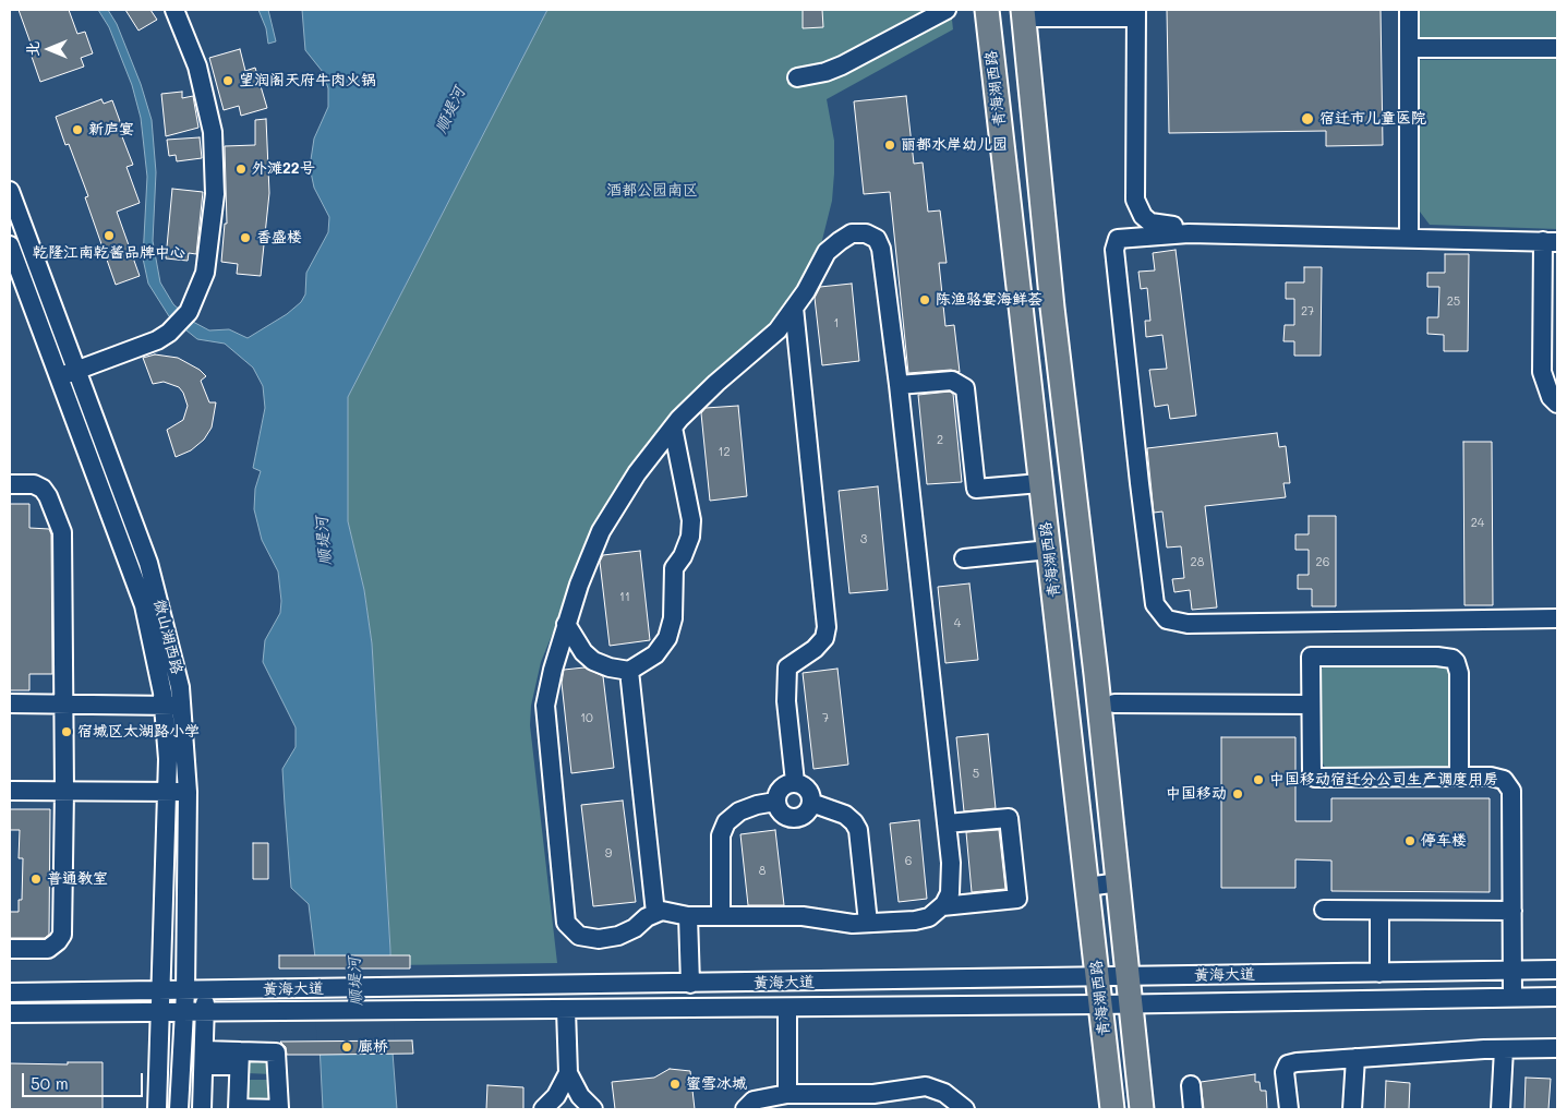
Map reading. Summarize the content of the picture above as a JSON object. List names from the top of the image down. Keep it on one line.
{"streets":{"main road":["青海湖西路"],"street":["微山湖西路","黄海大道"]},"crossings":[["青海湖西路","黄海大道"],["微山湖西路","黄海大道"]],"water":["顺堤河"],"parks":["酒都公园南区"],"places":["望润阁天府牛肉火锅","宿迁市儿童医院","新庐宴","丽都水岸幼儿园","外滩22号","乾隆江南乾酱品牌中心","香盛楼","陈渔骆宴海鲜荟","宿城区太湖路小学","中国移动宿迁分公司生产调度用房","中国移动","停车楼","普通教室","廊桥","蜜雪冰城"],"house_numbers":["25","27","1","2","12","24","3","28","26","11","4","10","7","5","9","6","8"],"scale_bar":"50 m","north":"left"}
